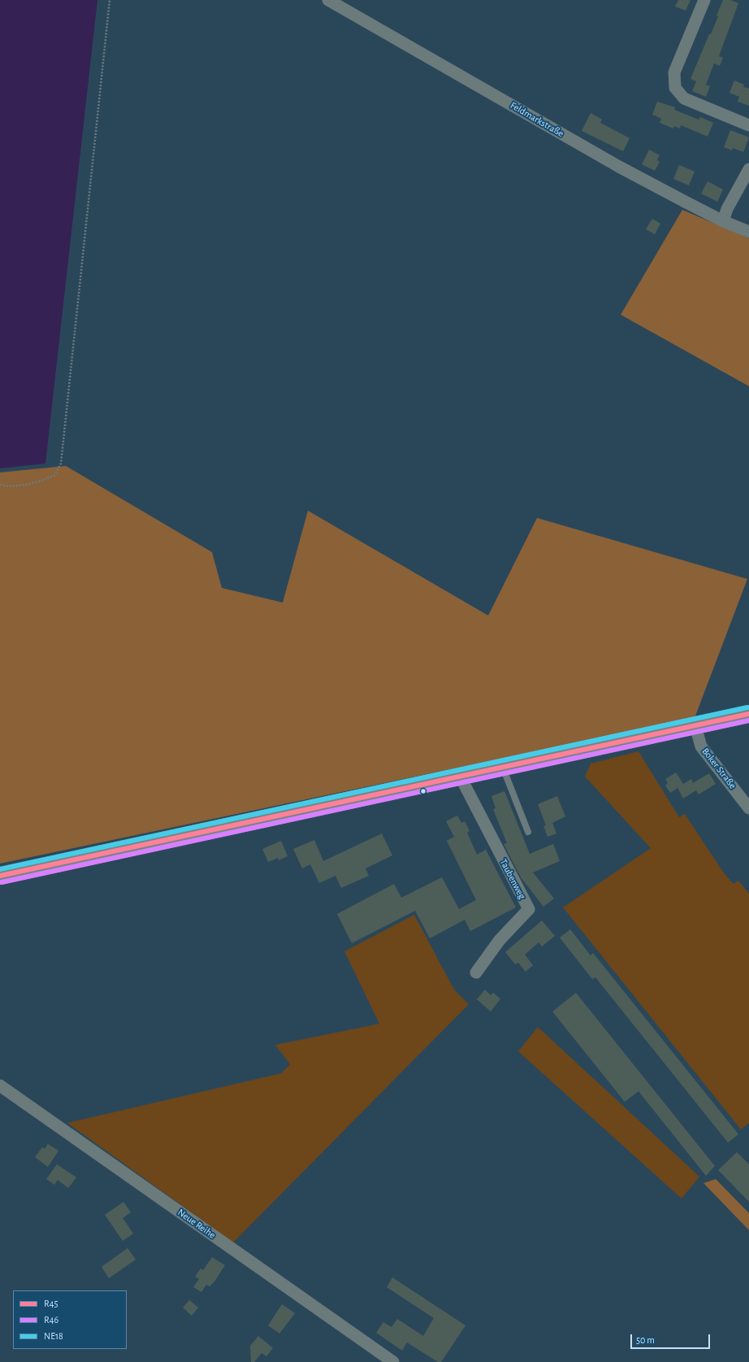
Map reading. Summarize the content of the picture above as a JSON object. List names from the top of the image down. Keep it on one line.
{"streets":{"street":["Feldmarkstraße","Boker Straße","Taubenweg","Neue Reihe"]},"lines":["transit line NE18","transit line R45","transit line R46"],"legend":["R45","R46","NE18"],"scale_bar":"50 m"}
